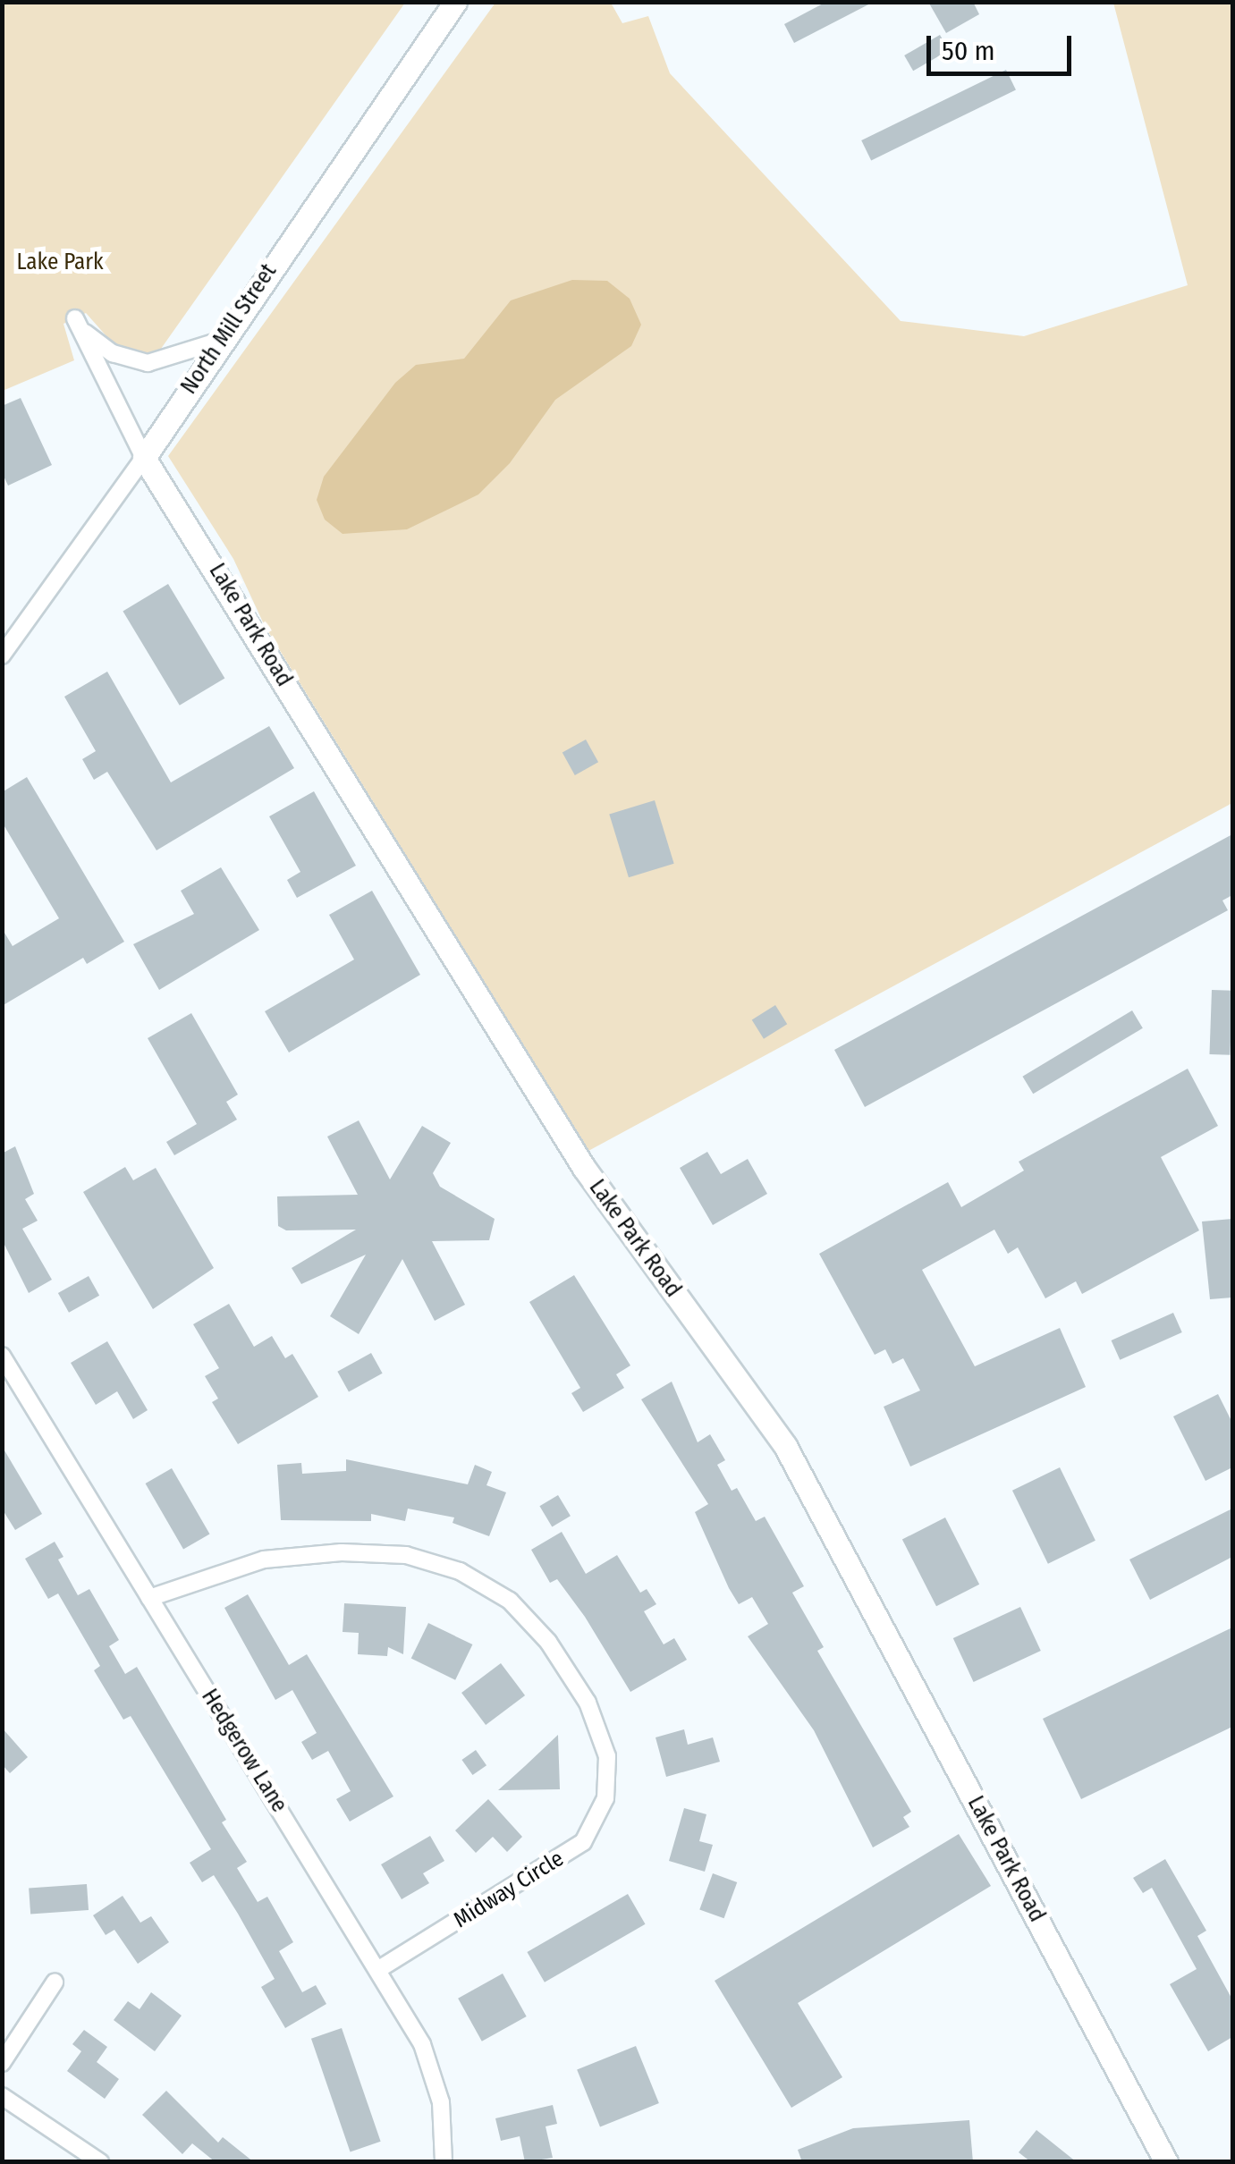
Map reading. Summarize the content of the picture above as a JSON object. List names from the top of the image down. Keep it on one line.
{"streets":{"main road":["North Mill Street","Lake Park Road"],"street":["Hedgerow Lane","Midway Circle"]},"crossings":[["North Mill Street","Lake Park Road"],["Hedgerow Lane","Midway Circle"]],"parks":["Lake Park"],"scale_bar":"50 m"}
